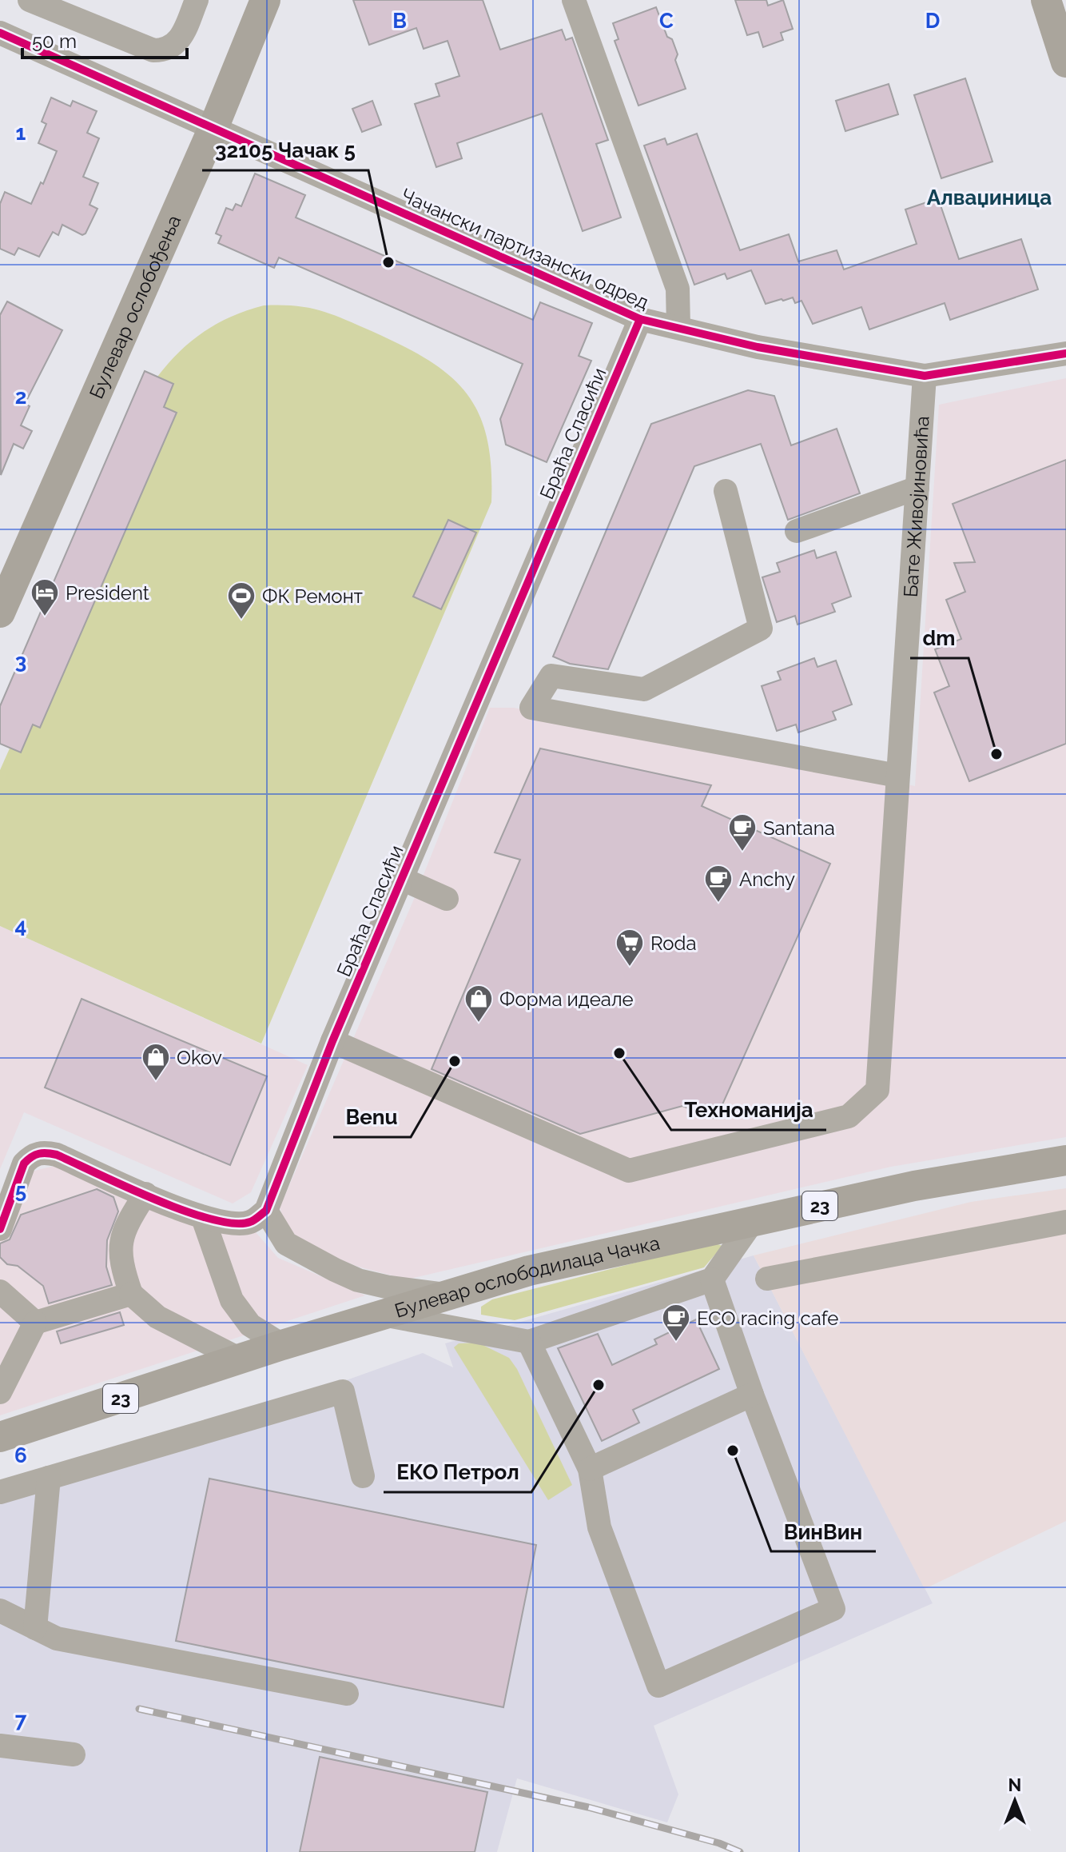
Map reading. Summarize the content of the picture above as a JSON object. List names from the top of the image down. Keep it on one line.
{"streets":{"main road":["Булевар ослобођења","23","Булевар ослободилаца Чачка"],"street":["Чачански партизански одред","Браћа Спасићи","Бате Живојиновића"]},"crossings":[["Чачански партизански одред","Булевар ослобођења"],["Чачански партизански одред","Браћа Спасићи"],["Чачански партизански одред","Бате Живојиновића"],["Браћа Спасићи","Бате Живојиновића"]],"districts":["Алваџиница"],"places":{"other":["32105 Чачак 5","dm","Техноманија","Benu","ЕКО Петрол","ВинВин"],"hotel":["President"],"sports":["ФК Ремонт"],"cafe":["Santana","Anchy","ECO racing cafe"],"supermarket":["Roda"],"shop":["Форма идеале","Okov"]},"scale_bar":"50 m","north":"top","grid":{"columns":["B","C","D"],"rows":["1","2","3","4","5","6","7"]}}
